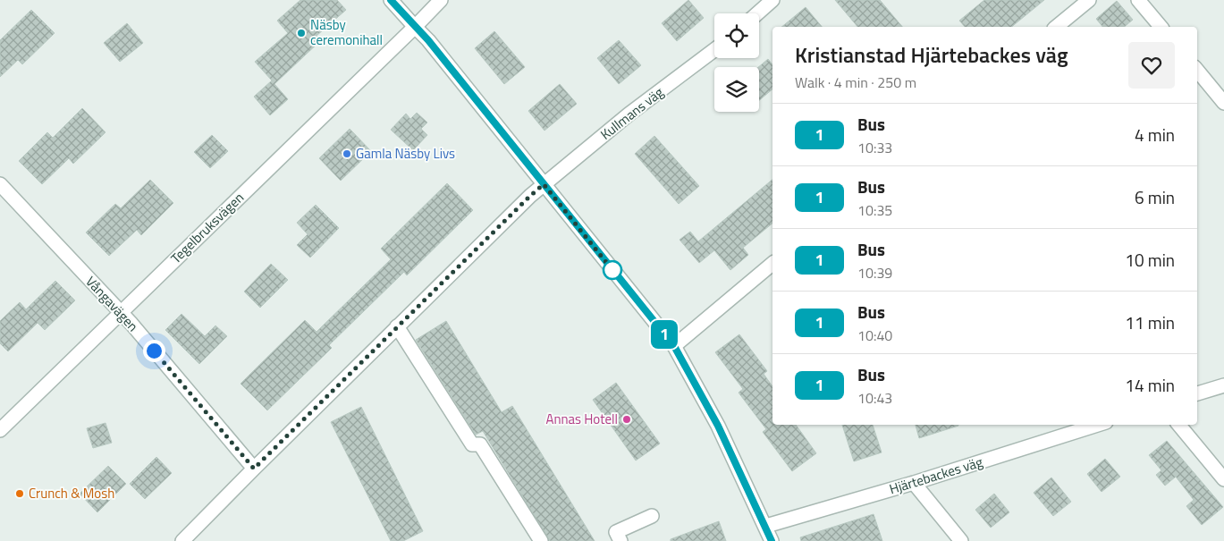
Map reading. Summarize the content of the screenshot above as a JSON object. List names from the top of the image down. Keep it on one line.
{"streets":{"street":["Kullmans väg","Tegelbruksvägen","Vångavägen","Hjärtebackes väg"]},"crossings":[["Kullmans väg","Vångavägen"],["Tegelbruksvägen","Vångavägen"]],"places":["Näsby ceremonihall","Gamla Näsby Livs","Annas Hotell","Crunch & Mosh"],"lines":["bus line 1"],"page":{"on_map":"1","heading":["Kristianstad Hjärtebackes väg","Walk · 4 min · 250 m"],"list":[{"mark":"1","name":"Bus","note":"10:33","value":"4 min"},{"mark":"1","name":"Bus","note":"10:35","value":"6 min"},{"mark":"1","name":"Bus","note":"10:39","value":"10 min"},{"mark":"1","name":"Bus","note":"10:40","value":"11 min"},{"mark":"1","name":"Bus","note":"10:43","value":"14 min"}]}}
